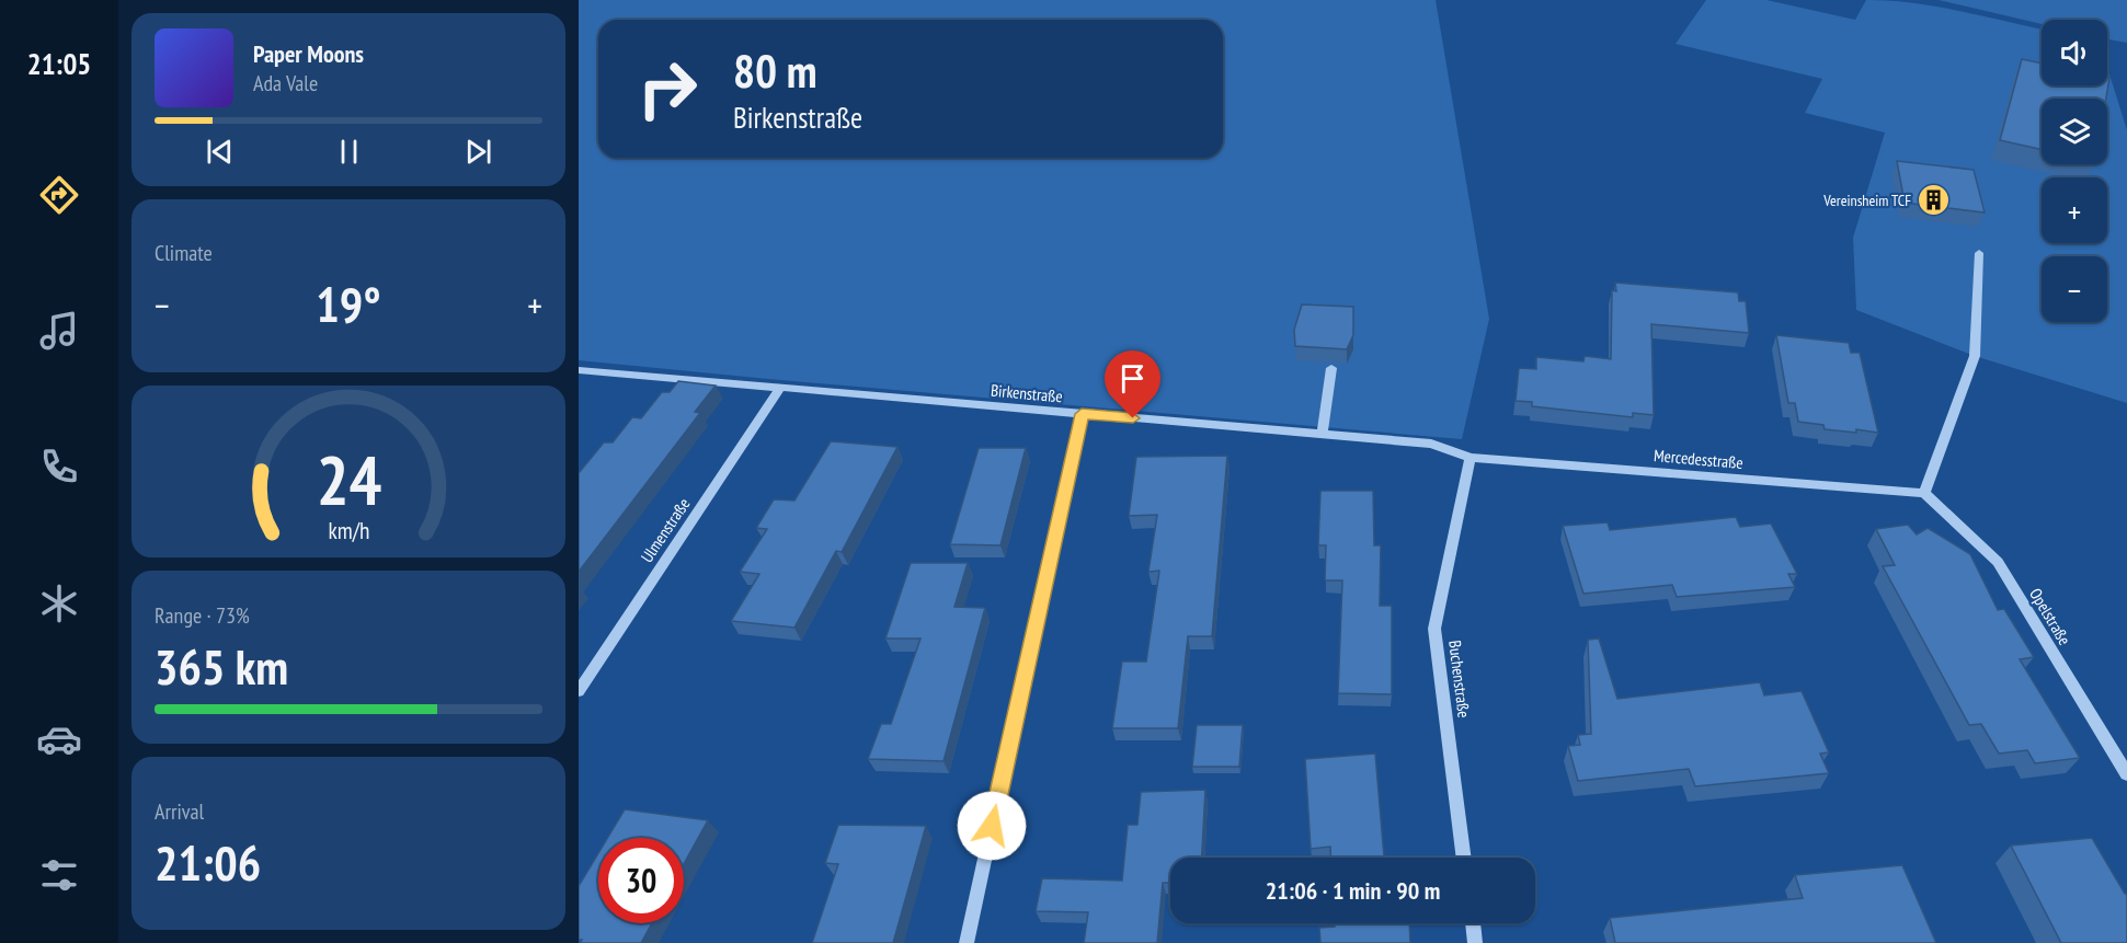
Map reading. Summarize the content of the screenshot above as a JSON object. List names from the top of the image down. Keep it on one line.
{"streets":{"street":["Birkenstraße","Mercedesstraße","Ulmenstraße","Opelstraße","Buchenstraße"]},"crossings":[["Birkenstraße","Mercedesstraße"],["Birkenstraße","Ulmenstraße"],["Birkenstraße","Buchenstraße"],["Mercedesstraße","Opelstraße"],["Mercedesstraße","Buchenstraße"]],"places":{"building":["Vereinsheim TCF"]},"page":{"tabs":"21:05","map_buttons":["+","−"],"turn":["80 m","Birkenstraße"],"song":["Paper Moons","Ada Vale"],"tile":["Climate",["Range · 73%","365 km"],["Arrival","21:06"]],"heat":["−","19°","+"],"limit":"30","trip":"21:06 · 1 min · 90 m","gauge":["24","km/h"]}}
